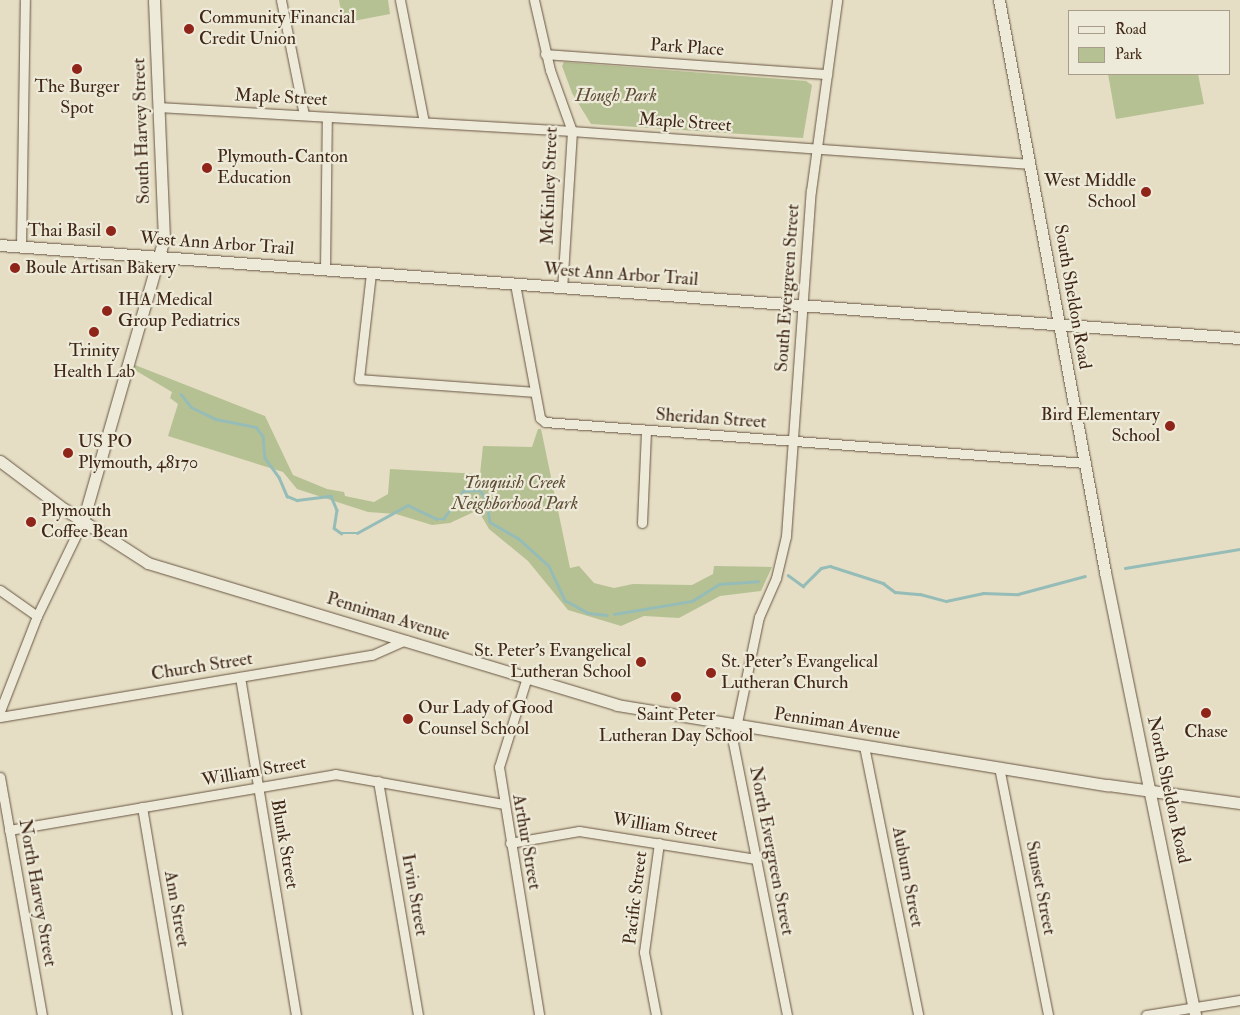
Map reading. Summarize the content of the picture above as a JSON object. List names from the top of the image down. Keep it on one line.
{"streets":{"street":["Park Place","Maple Street","South Harvey Street","McKinley Street","West Ann Arbor Trail","South Evergreen Street","South Sheldon Road","Sheridan Street","Penniman Avenue","Church Street","William Street","North Sheldon Road","Arthur Street","Blunk Street","North Evergreen Street","Auburn Street","Sunset Street","North Harvey Street","Irvin Street","Pacific Street","Ann Street"]},"crossings":[["Park Place","McKinley Street"],["Park Place","South Evergreen Street"],["Maple Street","South Harvey Street"],["Maple Street","McKinley Street"],["Maple Street","South Evergreen Street"],["Maple Street","South Sheldon Road"],["South Harvey Street","West Ann Arbor Trail"],["South Harvey Street","Penniman Avenue"],["McKinley Street","West Ann Arbor Trail"],["West Ann Arbor Trail","South Evergreen Street"],["West Ann Arbor Trail","South Sheldon Road"],["South Evergreen Street","Sheridan Street"],["South Evergreen Street","North Evergreen Street"],["South Sheldon Road","Sheridan Street"],["South Sheldon Road","North Sheldon Road"],["Penniman Avenue","Church Street"],["Penniman Avenue","North Sheldon Road"],["Penniman Avenue","Arthur Street"],["Penniman Avenue","North Evergreen Street"],["Penniman Avenue","Auburn Street"],["Penniman Avenue","Sunset Street"],["Church Street","Blunk Street"],["William Street","Arthur Street"],["William Street","Blunk Street"],["William Street","North Evergreen Street"],["William Street","North Harvey Street"],["William Street","Irvin Street"],["William Street","Pacific Street"],["William Street","Ann Street"]],"parks":["Hough Park","Tonquish Creek Neighborhood Park"],"places":["Community Financial Credit Union","The Burger Spot","Plymouth-Canton Education","West Middle School","Thai Basil","Boule Artisan Bakery","IHA Medical Group Pediatrics","Trinity Health Lab","Bird Elementary School","US PO Plymouth, 48170","Plymouth Coffee Bean","St. Peter's Evangelical Lutheran School","St. Peter's Evangelical Lutheran Church","Saint Peter Lutheran Day School","Chase","Our Lady of Good Counsel School"],"legend":["Road","Park"]}
